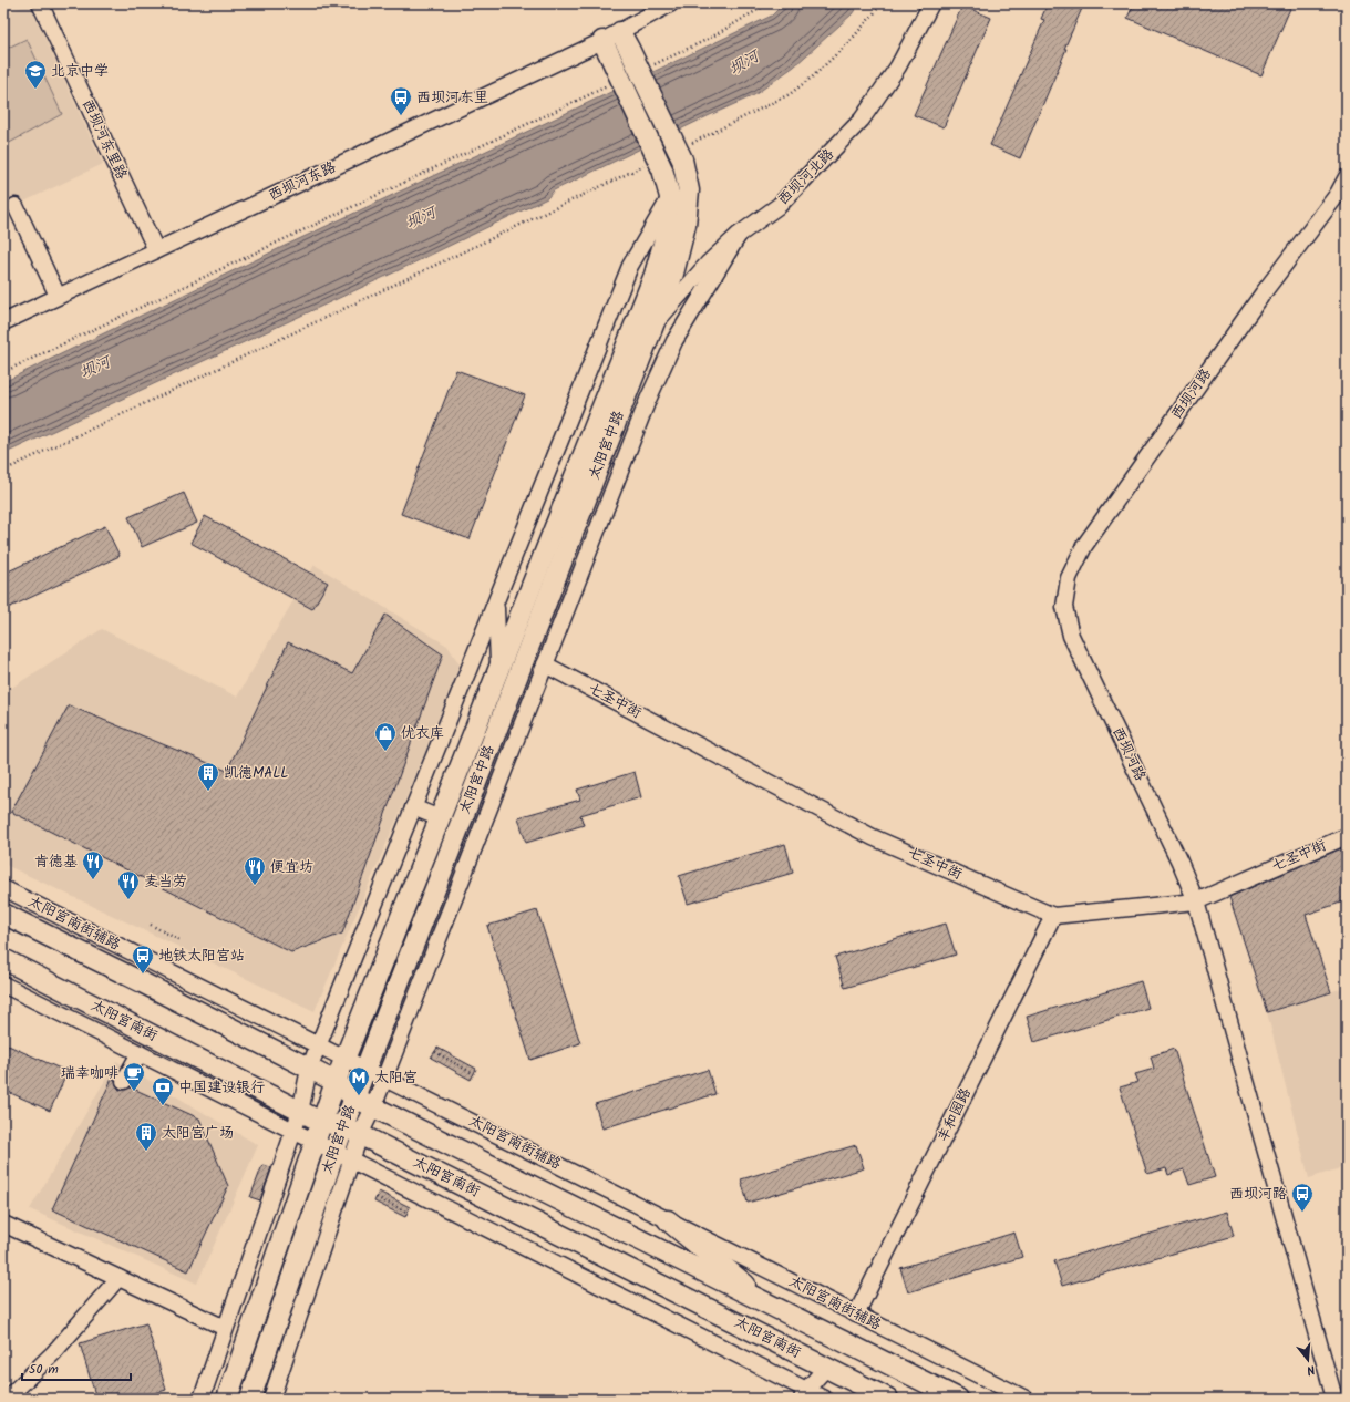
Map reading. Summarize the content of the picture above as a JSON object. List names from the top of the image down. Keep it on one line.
{"streets":{"main road":["太阳宫中路","太阳宫南街"],"street":["西坝河东里路","西坝河北路","西坝河东路","西坝河路","七圣中街","太阳宫南街辅路","丰和园路"]},"crossings":[["西坝河东里路","西坝河东路"],["西坝河北路","太阳宫中路"],["西坝河东路","太阳宫中路"],["西坝河路","七圣中街"],["太阳宫中路","七圣中街"],["太阳宫中路","太阳宫南街辅路"],["太阳宫中路","太阳宫南街"],["七圣中街","丰和园路"],["太阳宫南街辅路","丰和园路"]],"water":["坝河"],"places":{"school or university":["北京中学"],"bus stop":["西坝河东里","地铁太阳宫站","西坝河路"],"shop":["优衣库"],"building":["凯德MALL","太阳宫广场"],"restaurant":["肯德基","便宜坊","麦当劳"],"cafe":["瑞幸咖啡"],"metro station":["太阳宫"],"bank":["中国建设银行"]},"scale_bar":"50 m","north":"bottom"}
